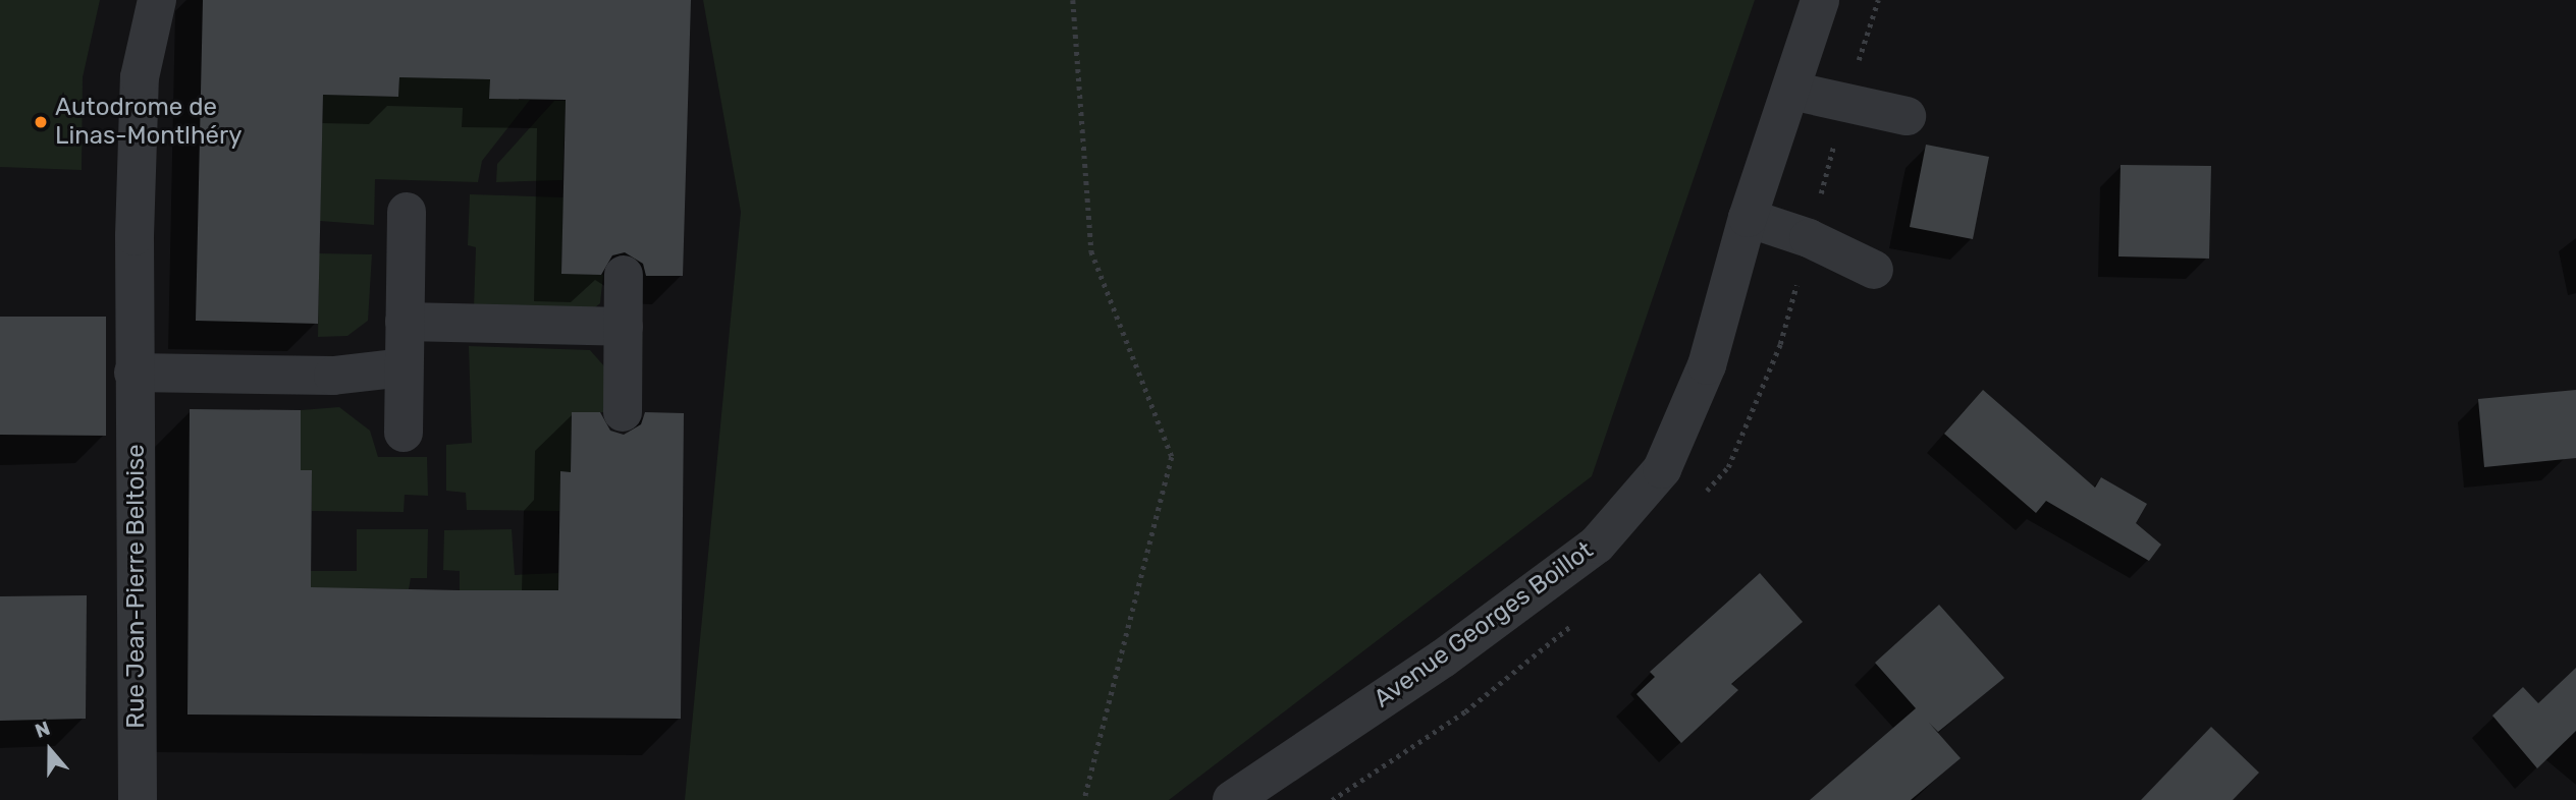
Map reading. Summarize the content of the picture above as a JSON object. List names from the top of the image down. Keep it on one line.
{"streets":{"street":["Rue Jean-Pierre Beltoise","Avenue Georges Boillot"]},"places":["Autodrome de Linas-Montlhéry"],"north":"top"}
